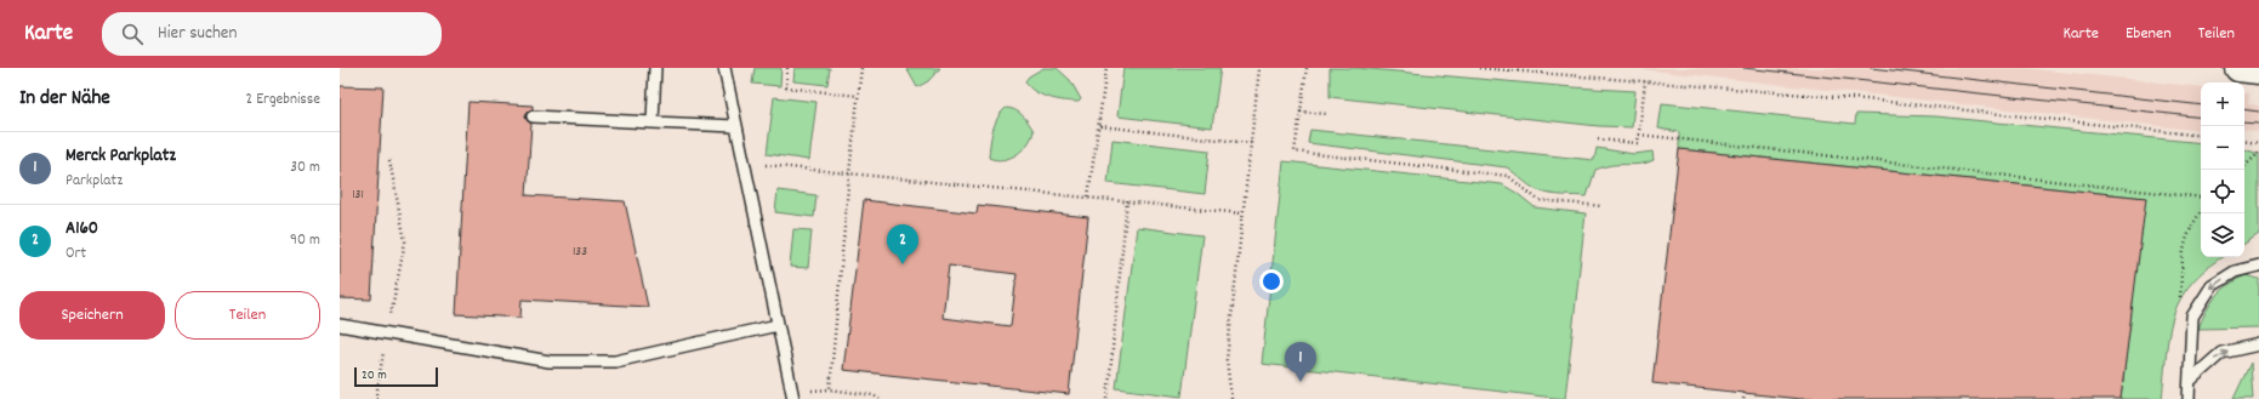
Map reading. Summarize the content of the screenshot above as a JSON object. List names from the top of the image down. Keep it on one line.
{"house_numbers":["131","133"],"scale_bar":"20 m","page":{"header":"Karte","search":"Hier suchen","nav":["Karte","Ebenen","Teilen"],"heading":["In der Nähe","2 Ergebnisse"],"map_buttons":["+","−"],"list":[{"mark":"1","name":"Merck Parkplatz","note":"Parkplatz","value":"30 m"},{"mark":"2","name":"A160","note":"Ort","value":"90 m"}],"pins":["2","1"],"buttons":["Speichern","Teilen"],"scale":"20 m"}}
